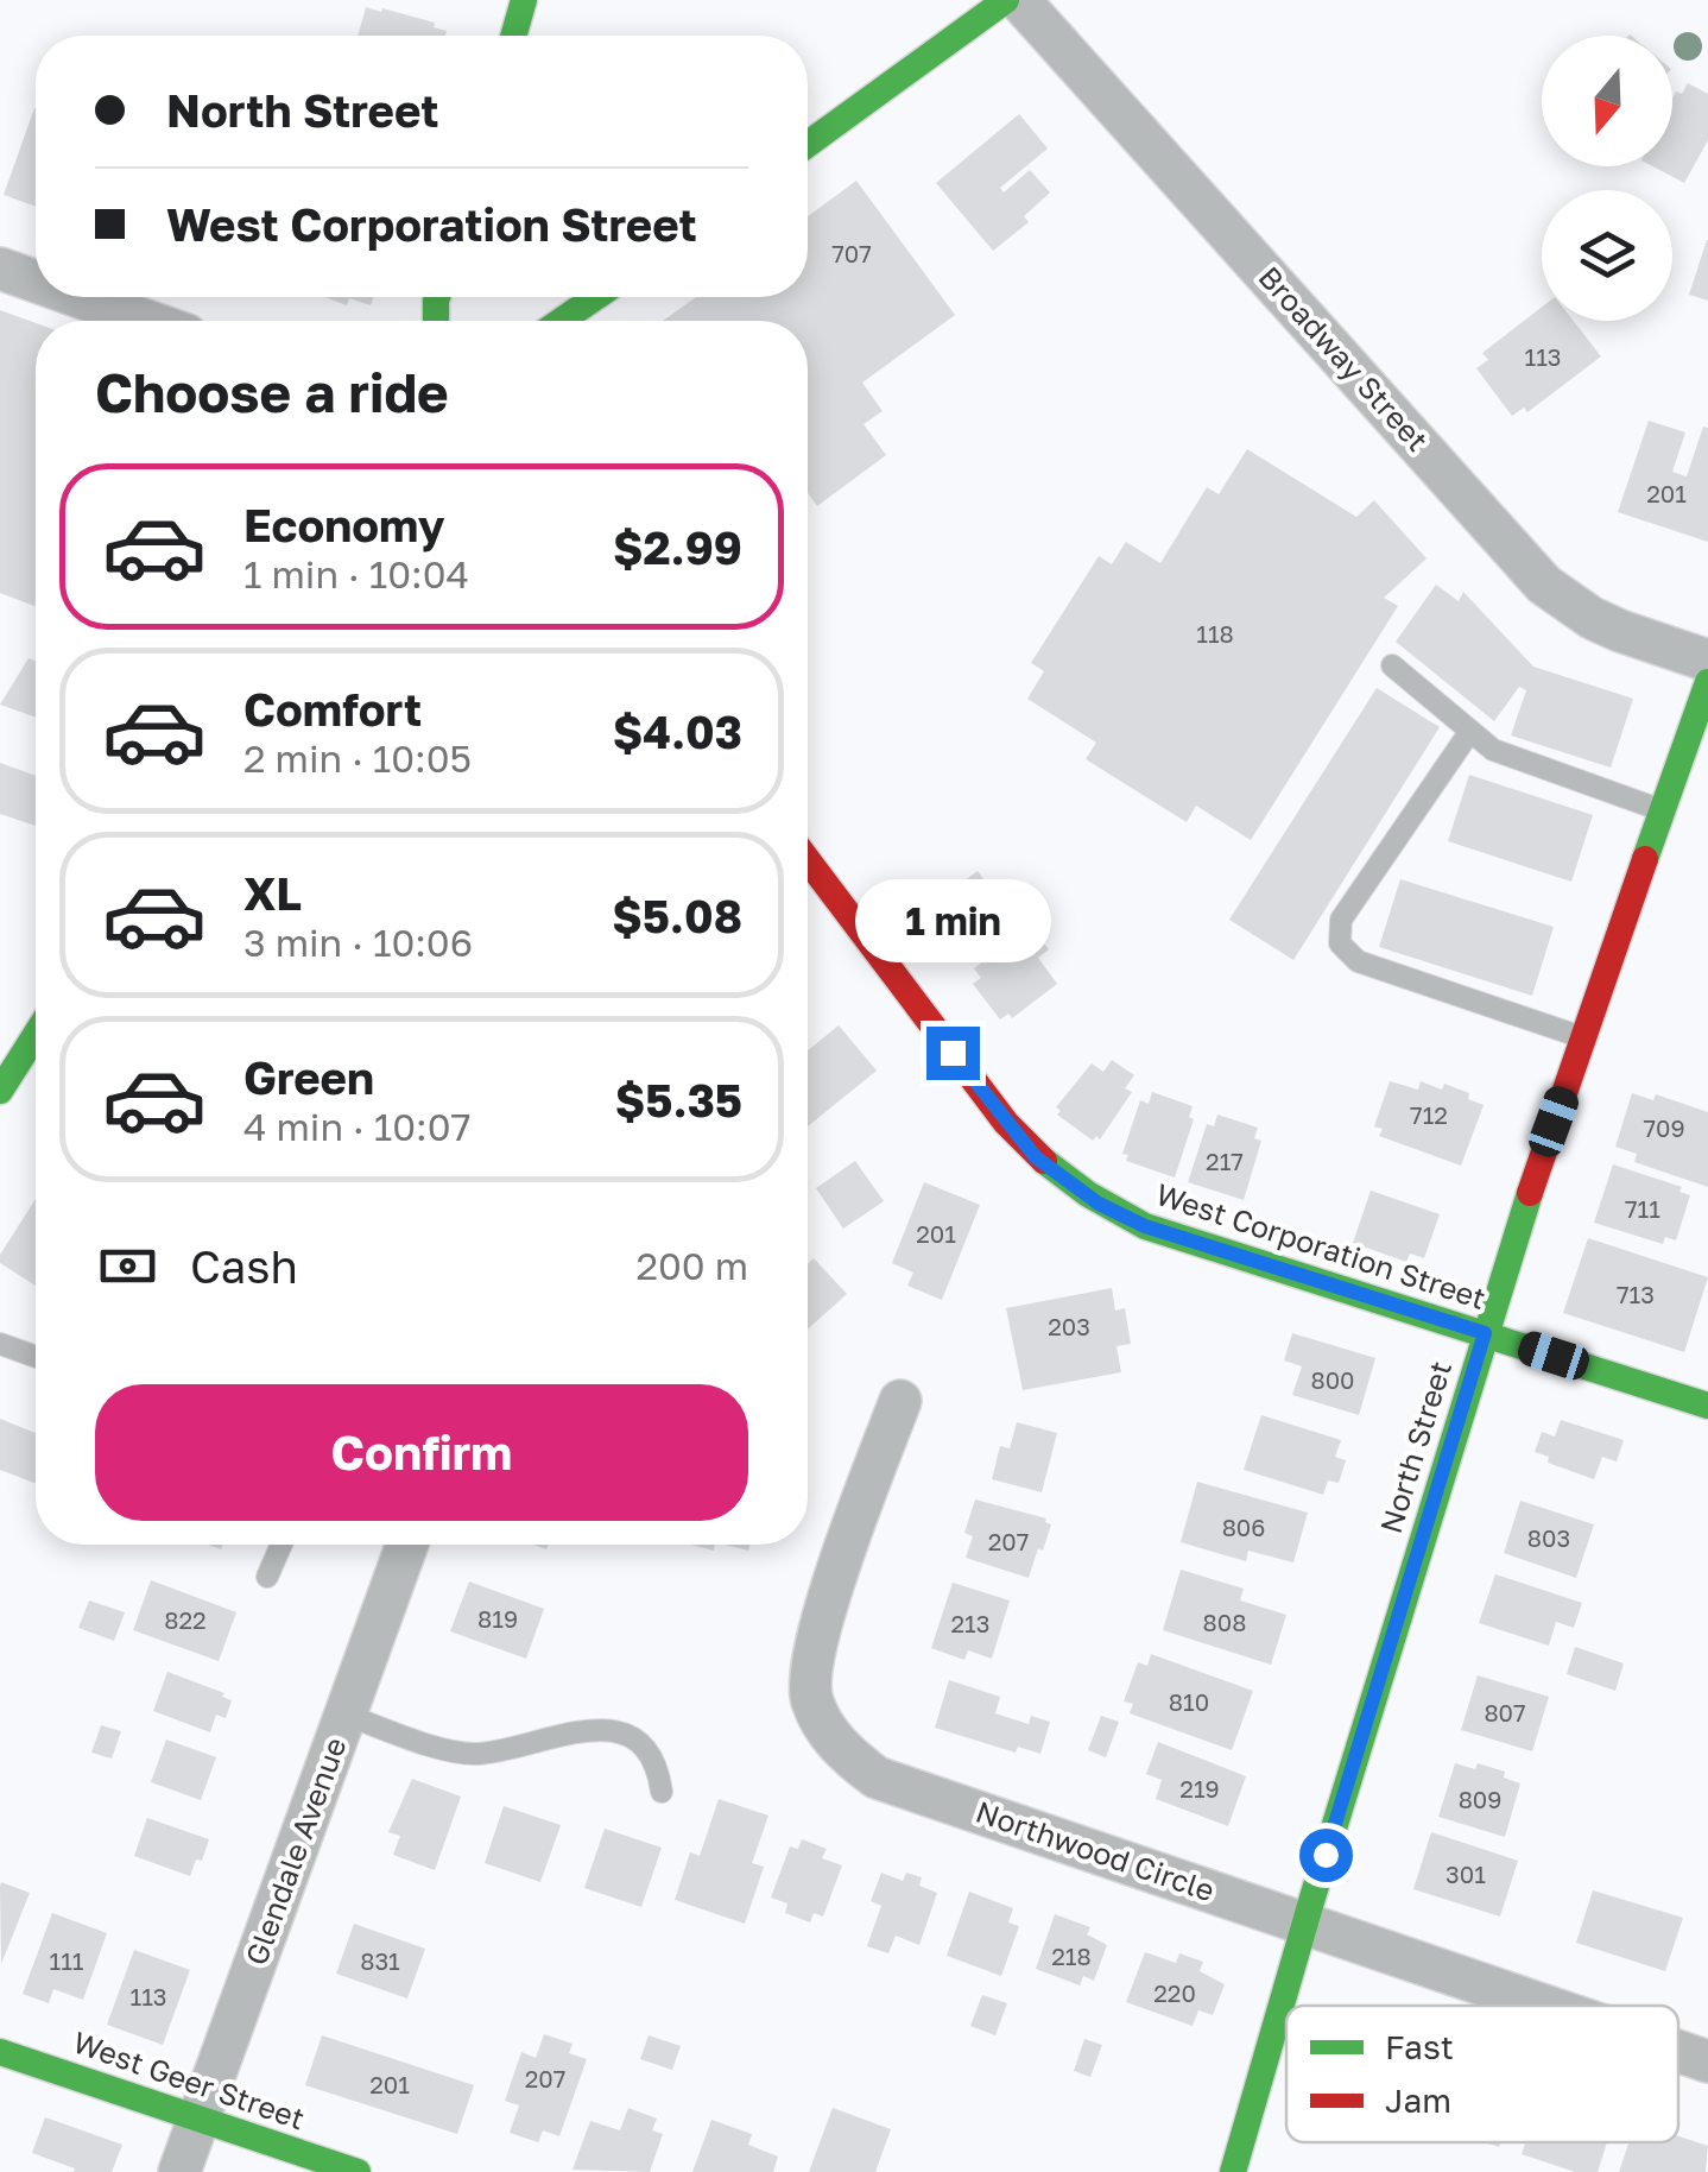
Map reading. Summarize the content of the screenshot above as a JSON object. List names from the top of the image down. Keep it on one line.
{"streets":{"street":["Broadway Street","West Corporation Street","North Street","Glendale Avenue","Northwood Circle","West Geer Street"]},"crossings":[["West Corporation Street","North Street"],["North Street","Northwood Circle"],["Glendale Avenue","West Geer Street"]],"house_numbers":["707","113","201","118","712","709","217","711","201","713","203","800","806","803","207","819","822","808","213","810","807","219","809","301","218","111","831","220","113","207","201"],"legend":["Fast","Jam"],"north":"bottom","page":{"banner":["North Street","West Corporation Street"],"heading":"Choose a ride","list":[{"name":"Economy","note":"1 min · 10:04","value":"$2.99"},{"name":"Comfort","note":"2 min · 10:05","value":"$4.03"},{"name":"XL","note":"3 min · 10:06","value":"$5.08"},{"name":"Green","note":"4 min · 10:07","value":"$5.35"}],"bubble":"1 min","pay":["Cash","200 m"],"buttons":"Confirm"}}
